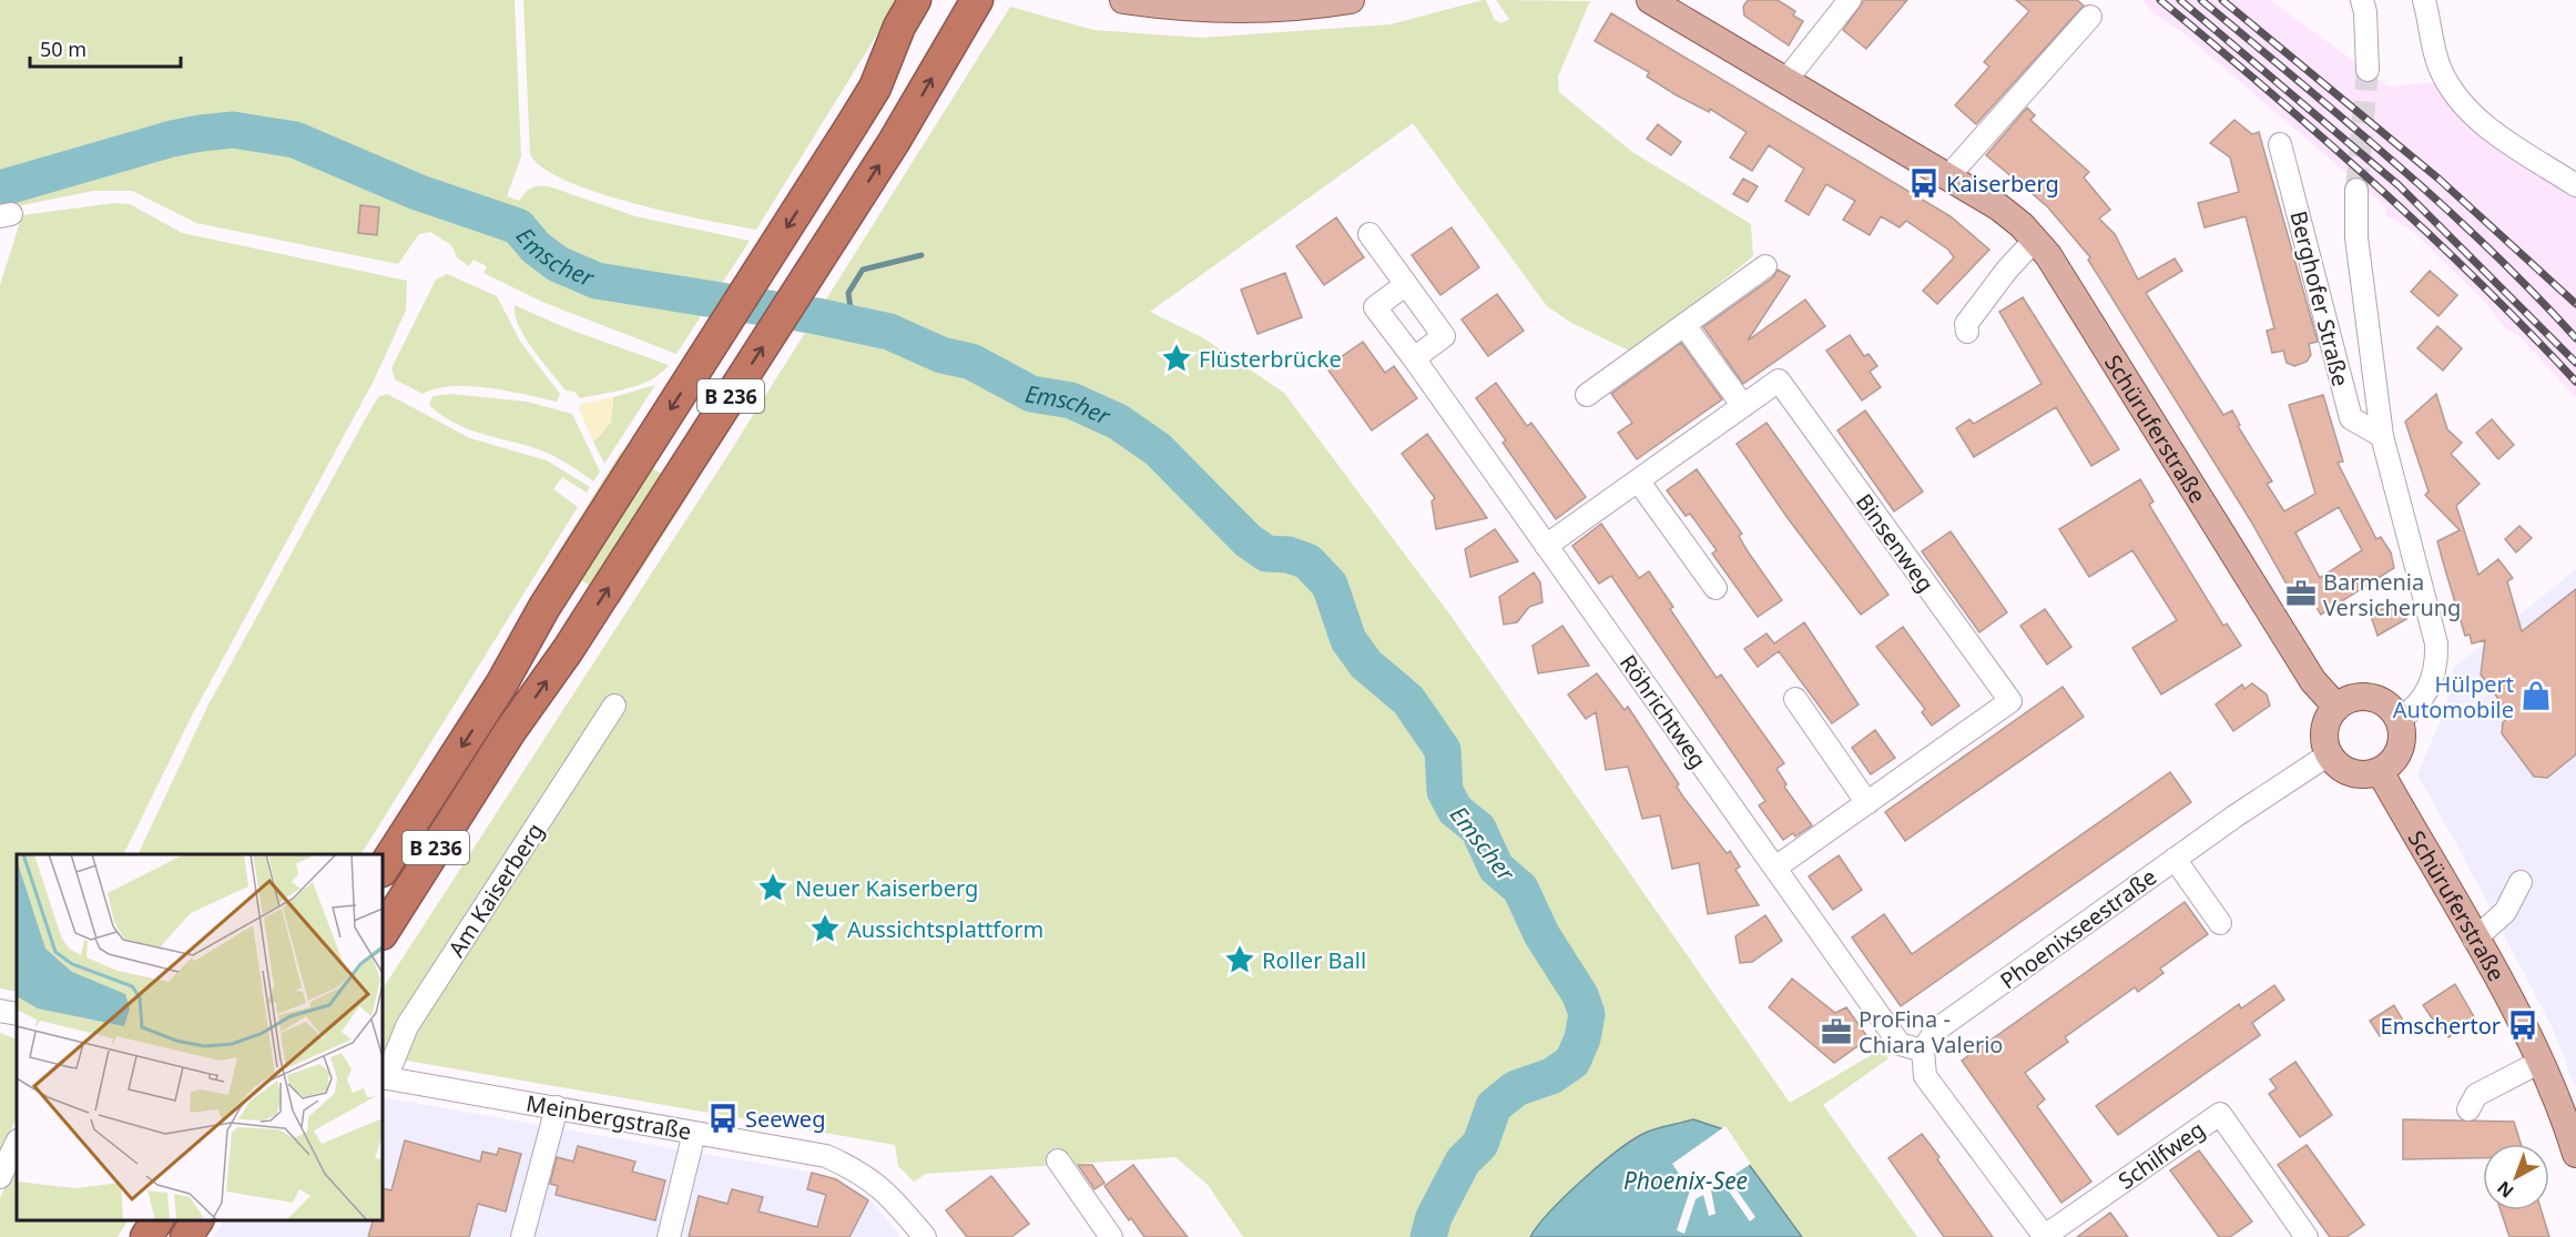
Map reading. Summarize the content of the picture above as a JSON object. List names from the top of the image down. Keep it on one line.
{"streets":{"highway":["B 236"],"main road":["Schüruferstraße"],"street":["Berghofer Straße","Binsenweg","Röhrichtweg","Am Kaiserberg","Phoenixseestraße","Meinbergstraße","Schilfweg"]},"crossings":[["Berghofer Straße","Schüruferstraße"],["Berghofer Straße","Phoenixseestraße"],["Schüruferstraße","Phoenixseestraße"],["Binsenweg","Röhrichtweg"],["Röhrichtweg","Phoenixseestraße"],["Am Kaiserberg","Meinbergstraße"]],"water":["Emscher","Phoenix-See"],"places":{"bus stop":["Kaiserberg","Emschertor","Seeweg"],"place":["Flüsterbrücke","Neuer Kaiserberg","Aussichtsplattform","Roller Ball"],"office":["Barmenia Versicherung","ProFina - Chiara Valerio"],"shop":["Hülpert Automobile"]},"scale_bar":"50 m","north":"bottom left"}
